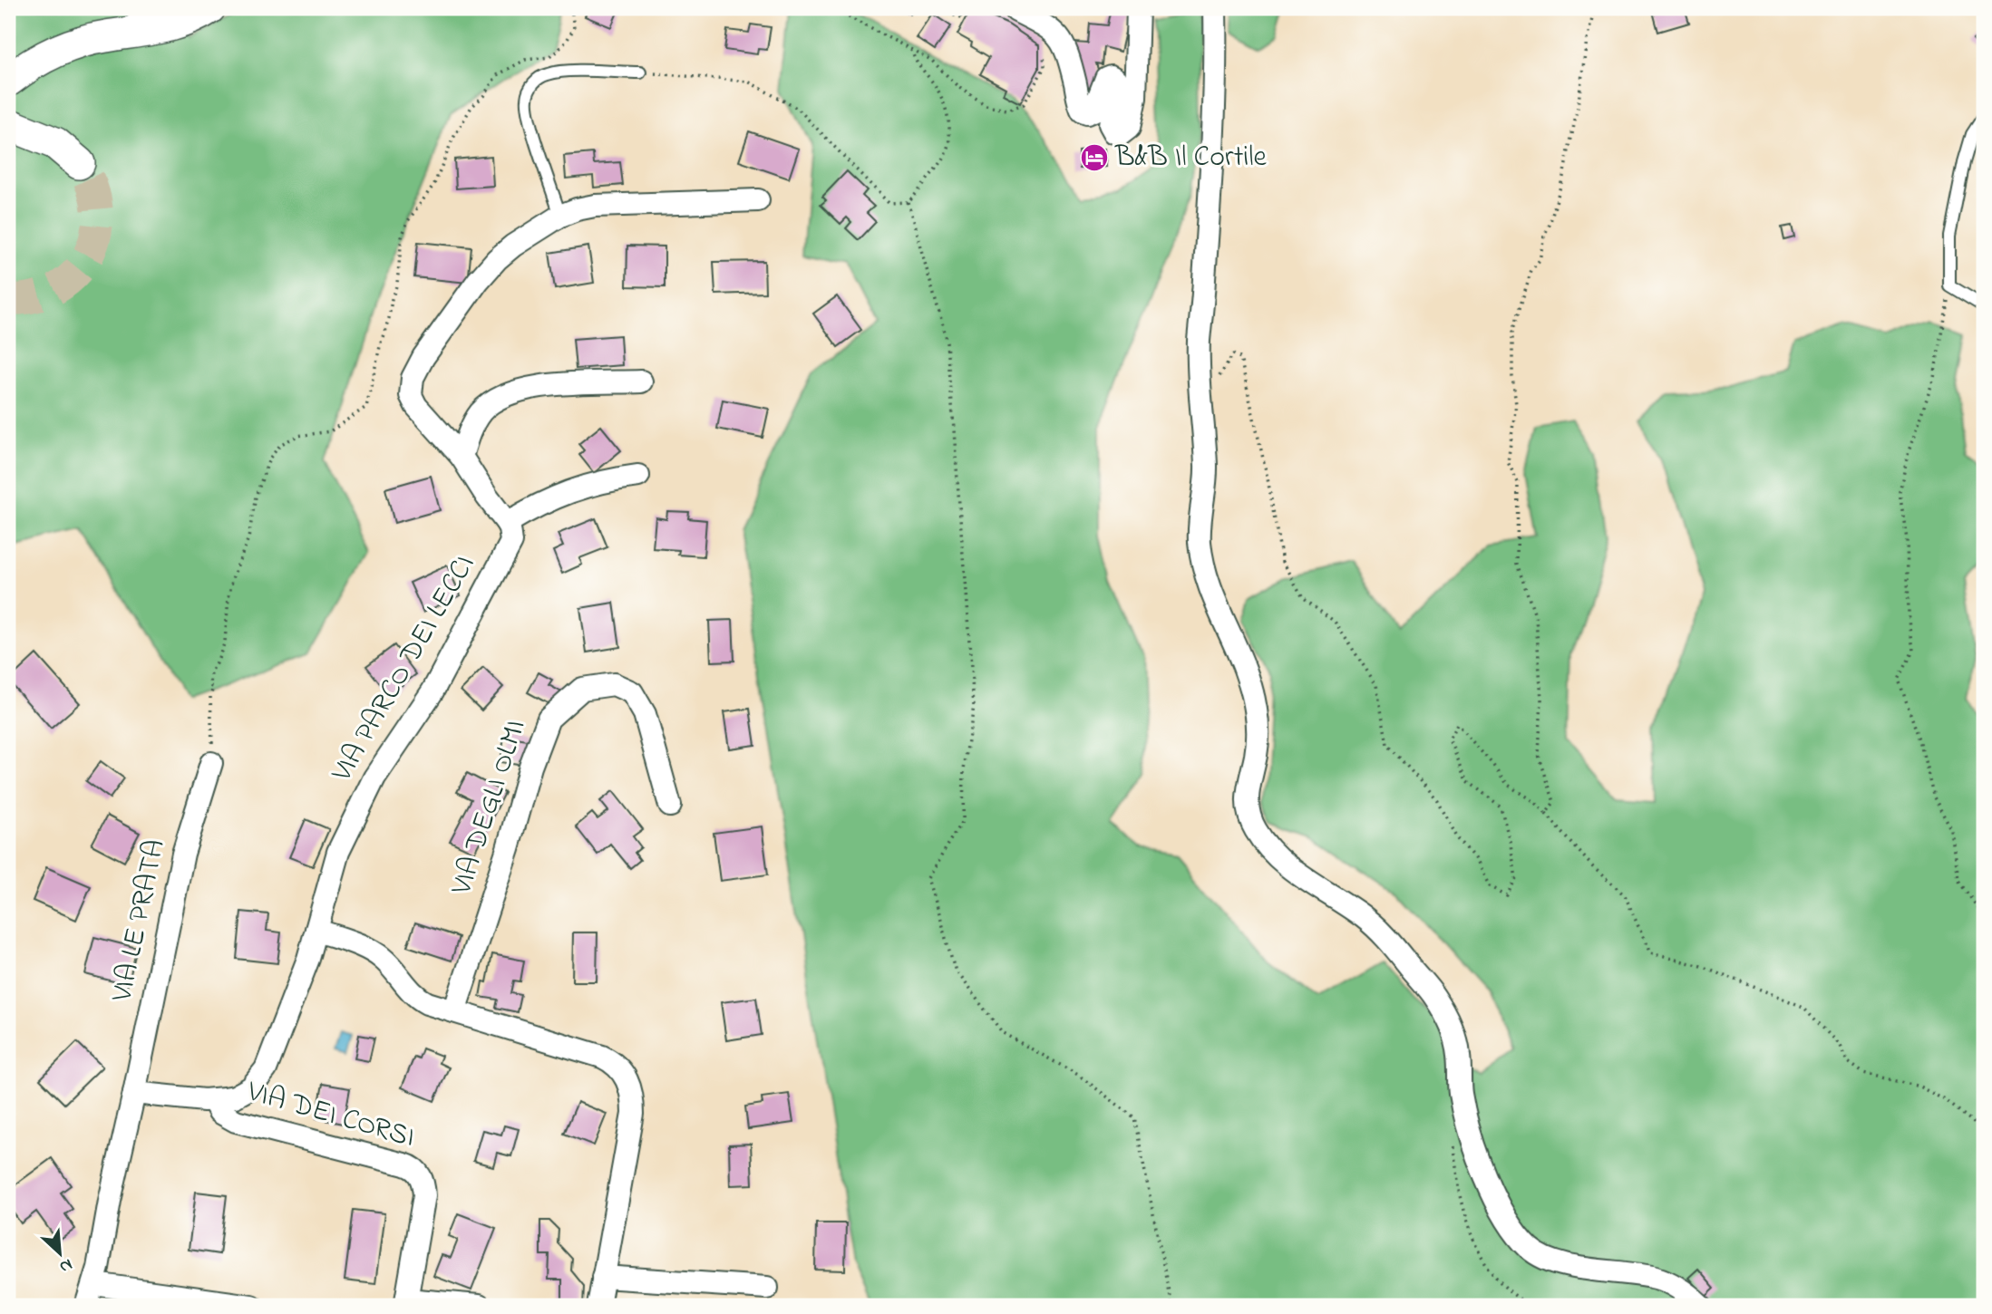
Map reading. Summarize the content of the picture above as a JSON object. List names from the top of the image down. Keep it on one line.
{"streets":{"street":["VIA PARCO DEI LECCI","VIA DEGLI OLMI","VIA LE PRATA","VIA DEI CORSI"]},"crossings":[["VIA PARCO DEI LECCI","VIA LE PRATA"],["VIA PARCO DEI LECCI","VIA DEI CORSI"]],"places":{"hotel":["B&B Il Cortile"]},"north":"bottom right"}
